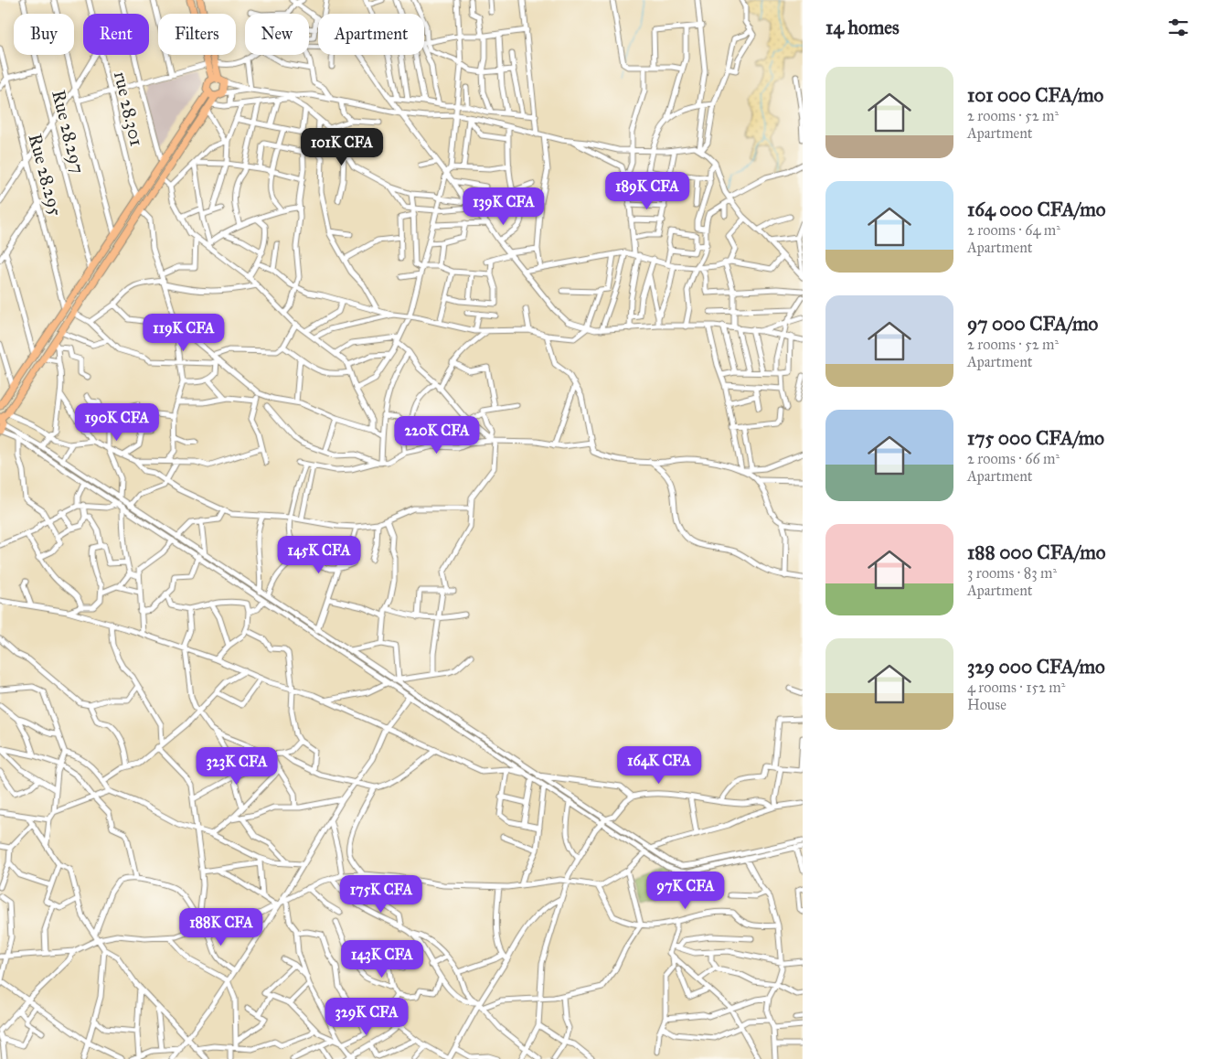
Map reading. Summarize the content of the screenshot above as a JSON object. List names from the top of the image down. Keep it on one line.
{"streets":{"street":["rue 28.301","Rue 28.297","Rue 28.295"]},"page":{"heading":"14 homes","chip":["Buy","Rent","Filters","New","Apartment"],"list":[{"name":"101 000 CFA/mo","note":"2 rooms · 52 m² · Apartment"},{"name":"164 000 CFA/mo","note":"2 rooms · 64 m² · Apartment"},{"name":"97 000 CFA/mo","note":"2 rooms · 52 m² · Apartment"},{"name":"175 000 CFA/mo","note":"2 rooms · 66 m² · Apartment"},{"name":"188 000 CFA/mo","note":"3 rooms · 83 m² · Apartment"},{"name":"329 000 CFA/mo","note":"4 rooms · 152 m² · House"}],"price":["101K CFA","189K CFA","139K CFA","119K CFA","190K CFA","220K CFA","145K CFA","164K CFA","323K CFA","97K CFA","175K CFA","188K CFA","143K CFA","329K CFA"]}}
